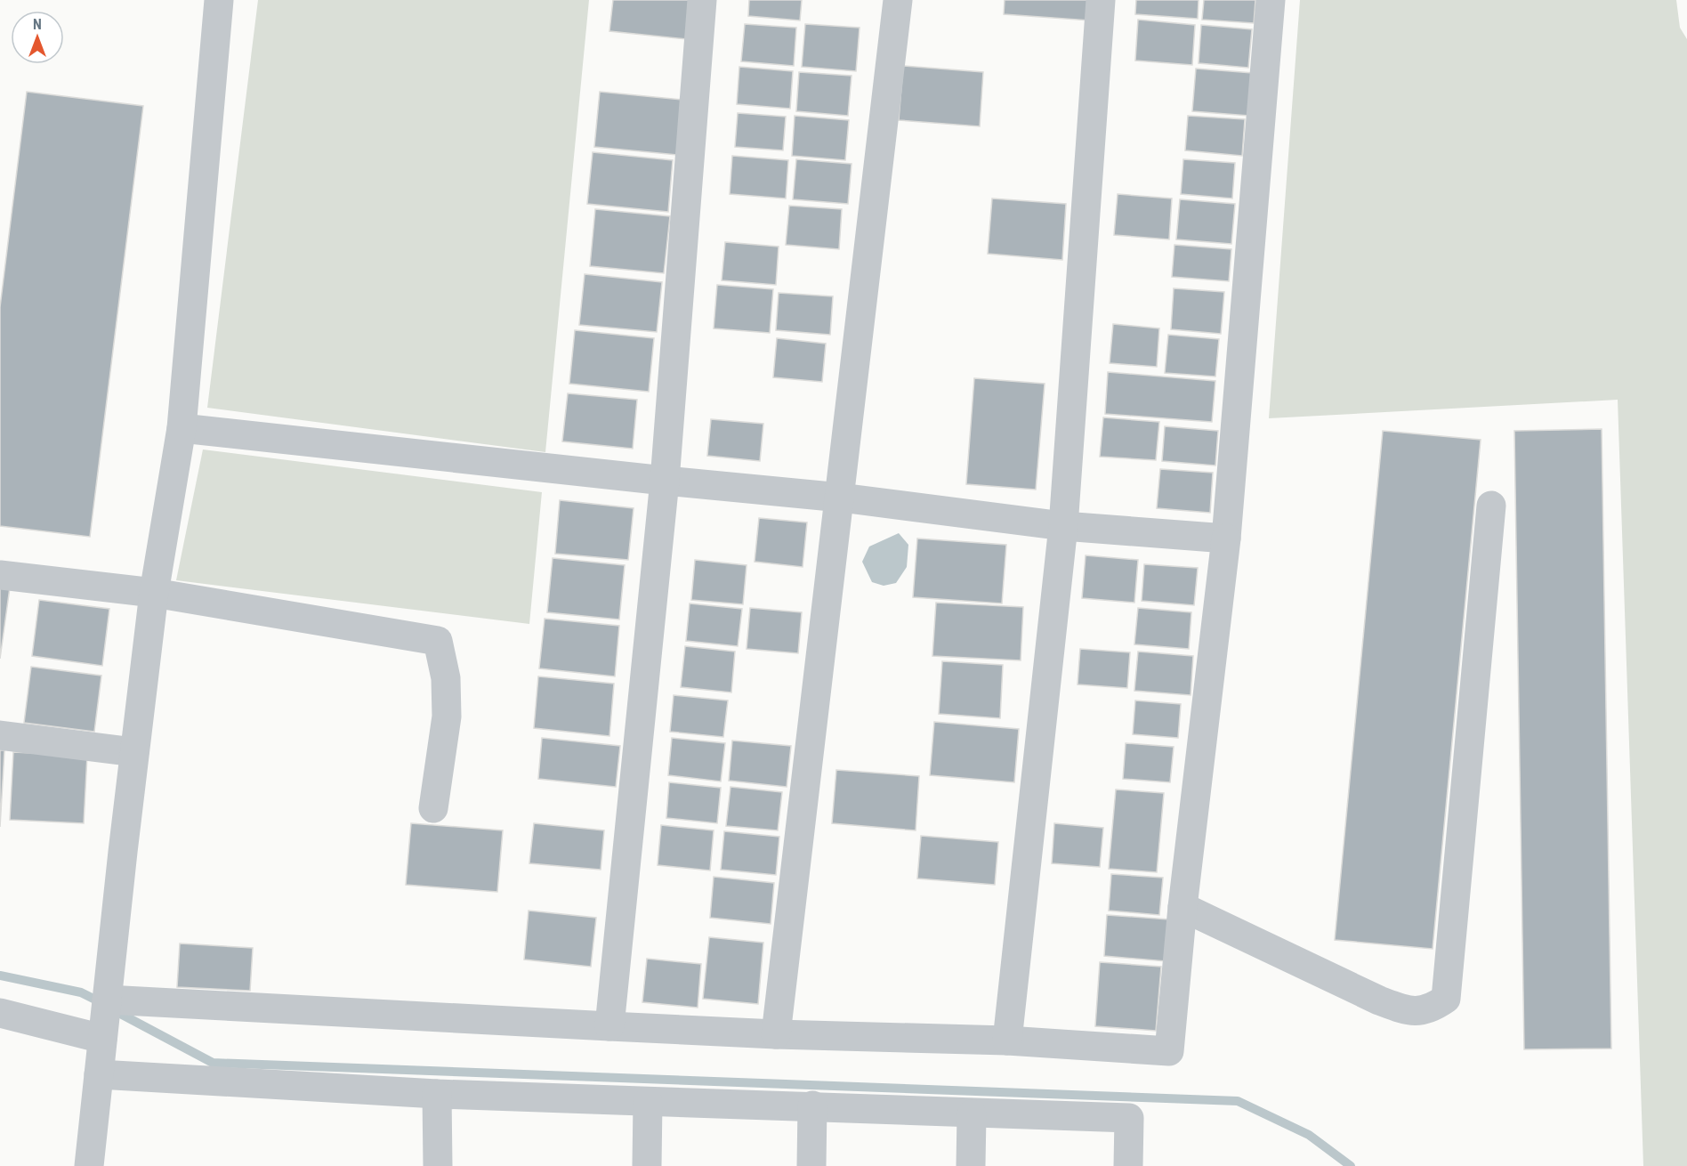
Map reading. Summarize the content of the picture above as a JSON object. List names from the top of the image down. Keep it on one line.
{"north":"top"}
